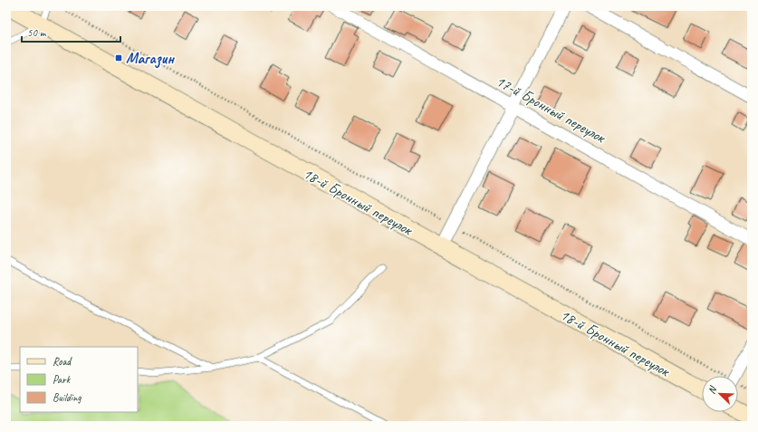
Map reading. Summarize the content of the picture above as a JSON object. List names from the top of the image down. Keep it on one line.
{"streets":{"street":["17-й Бронный переулок","18-й Бронный переулок"]},"places":{"transit":["Магазин"]},"legend":["Road","Park","Building"],"scale_bar":"50 m","north":"top left"}
